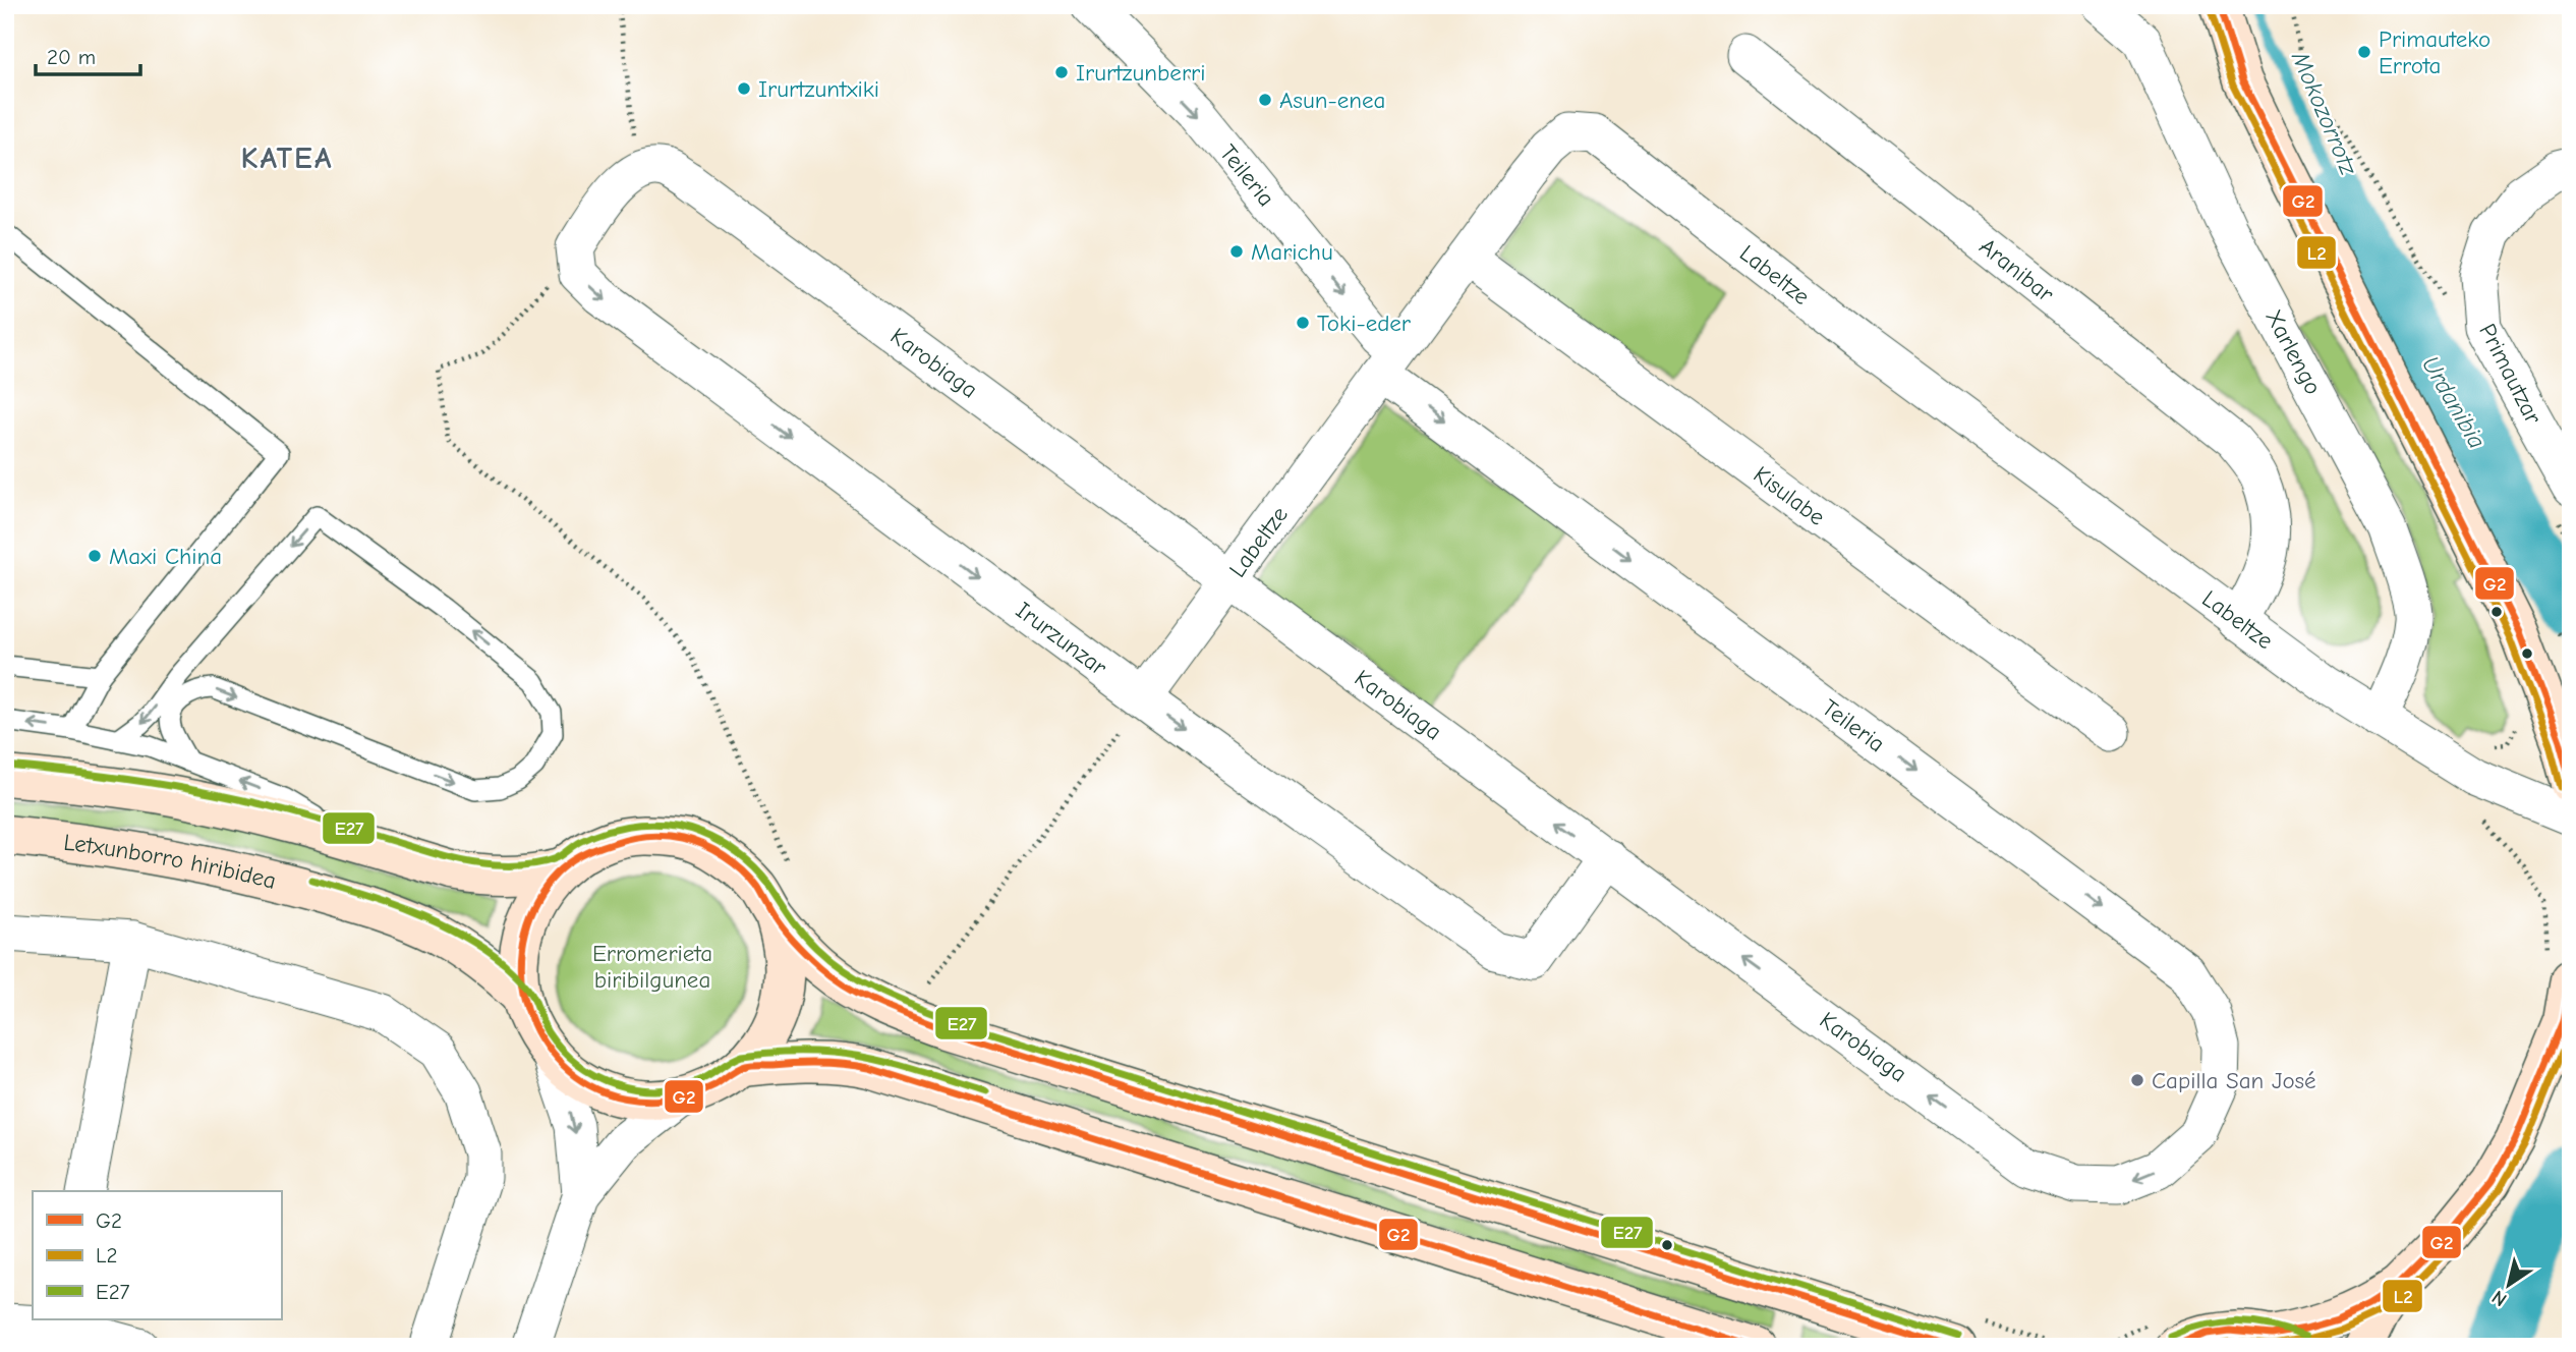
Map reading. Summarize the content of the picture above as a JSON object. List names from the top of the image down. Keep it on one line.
{"streets":{"main road":["Letxunborro hiribidea"],"street":["Teileria","Aranibar","Labeltze","Xarlengo","Karobiaga","Primautzar","Kisulabe","Irurzunzar"]},"crossings":[["Teileria","Labeltze"],["Teileria","Karobiaga"],["Aranibar","Labeltze"],["Labeltze","Xarlengo"],["Labeltze","Karobiaga"],["Labeltze","Kisulabe"],["Labeltze","Irurzunzar"],["Karobiaga","Irurzunzar"]],"one_way":["Teileria","Karobiaga","Irurzunzar"],"districts":["KATEA"],"water":["Mokozorrotz","Urdanibia"],"parks":["Erromerieta biribilgunea"],"places":["Primauteko Errota","Irurtzunberri","Irurtzuntxiki","Asun-enea","Marichu","Toki-eder","Maxi China","Capilla San José"],"lines":["transit line G2","transit line L2","transit line E27"],"legend":["G2","L2","E27"],"scale_bar":"20 m","north":"bottom left"}
